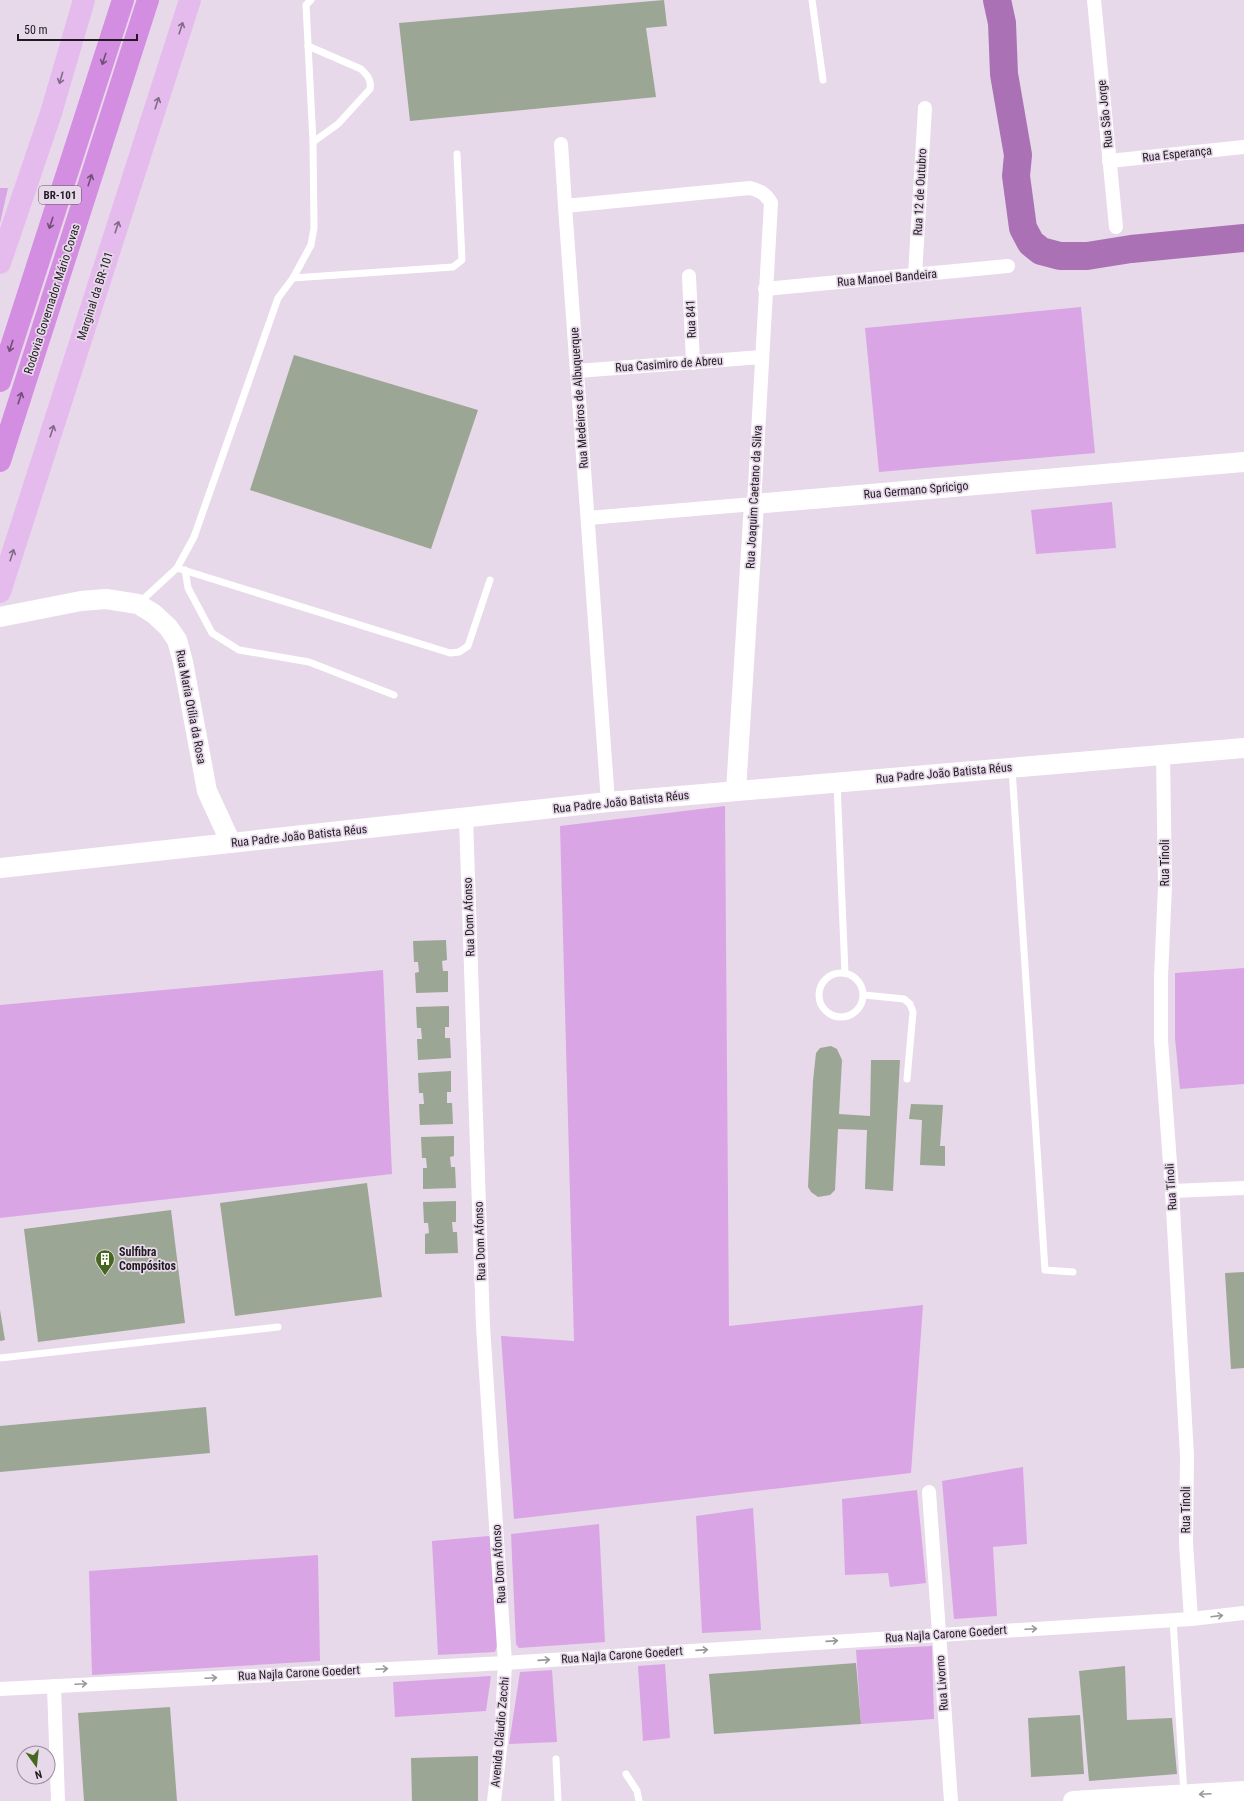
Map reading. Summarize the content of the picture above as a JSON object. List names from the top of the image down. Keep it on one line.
{"streets":{"highway":["BR-101","Rodovia Governador Mário Covas"],"main road":["Marginal da BR-101","Rua Germano Spricigo","Rua Joaquim Caetano da Silva","Rua Maria Otília da Rosa","Rua Padre João Batista Réus"],"street":["Rua São Jorge","Rua Esperança","Rua 12 de Outubro","Rua Manoel Bandeira","Rua 841","Rua Casimiro de Abreu","Rua Medeiros de Albuquerque","Rua Tínoli","Rua Dom Afonso","Rua Najla Carone Goedert","Rua Livorno","Avenida Cláudio Zacchi"]},"crossings":[["Rua São Jorge","Rua Esperança"],["Rua 12 de Outubro","Rua Manoel Bandeira"],["Rua Manoel Bandeira","Rua Joaquim Caetano da Silva"],["Rua 841","Rua Casimiro de Abreu"],["Rua Casimiro de Abreu","Rua Medeiros de Albuquerque"],["Rua Casimiro de Abreu","Rua Joaquim Caetano da Silva"],["Rua Medeiros de Albuquerque","Rua Germano Spricigo"],["Rua Medeiros de Albuquerque","Rua Joaquim Caetano da Silva"],["Rua Medeiros de Albuquerque","Rua Padre João Batista Réus"],["Rua Germano Spricigo","Rua Joaquim Caetano da Silva"],["Rua Joaquim Caetano da Silva","Rua Padre João Batista Réus"],["Rua Maria Otília da Rosa","Rua Padre João Batista Réus"],["Rua Padre João Batista Réus","Rua Tínoli"],["Rua Padre João Batista Réus","Rua Dom Afonso"],["Rua Tínoli","Rua Najla Carone Goedert"],["Rua Dom Afonso","Rua Najla Carone Goedert"],["Rua Dom Afonso","Avenida Cláudio Zacchi"],["Rua Najla Carone Goedert","Rua Livorno"],["Rua Najla Carone Goedert","Avenida Cláudio Zacchi"]],"one_way":["Rua Najla Carone Goedert"],"places":{"building":["Sulfibra Compósitos"]},"scale_bar":"50 m","north":"bottom"}
